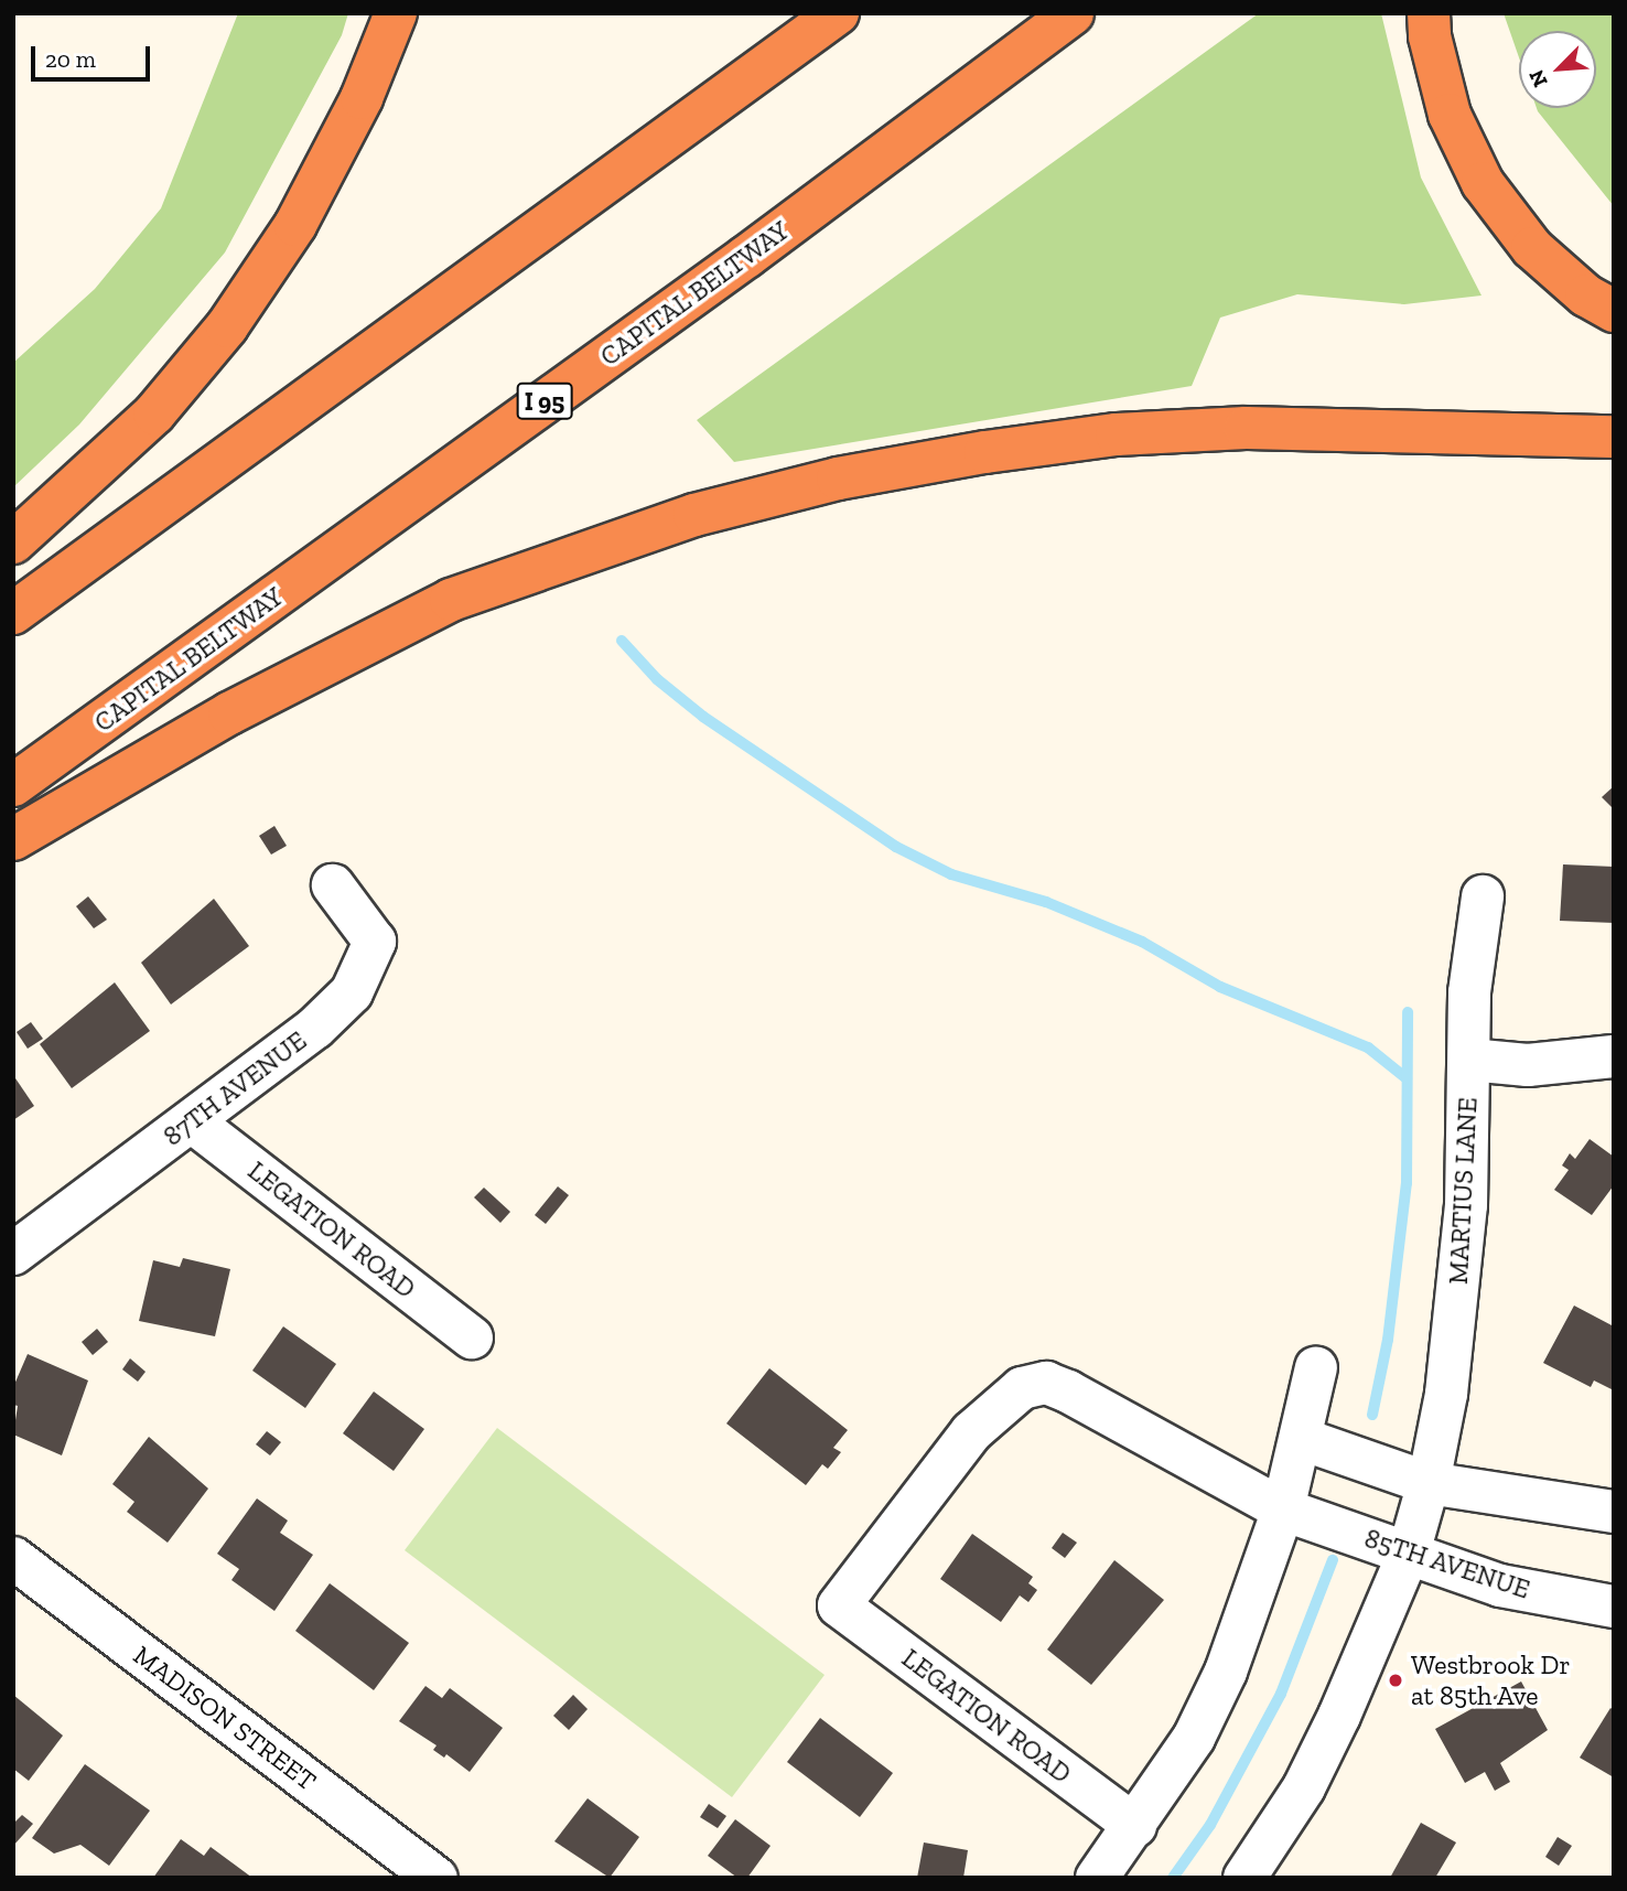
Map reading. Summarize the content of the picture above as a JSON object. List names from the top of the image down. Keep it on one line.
{"streets":{"highway":["CAPITAL BELTWAY","I 95"],"street":["87TH AVENUE","MARTIUS LANE","LEGATION ROAD","85TH AVENUE","MADISON STREET"]},"crossings":[["87TH AVENUE","LEGATION ROAD"],["MARTIUS LANE","85TH AVENUE"],["LEGATION ROAD","85TH AVENUE"]],"places":["Westbrook Dr at 85th Ave"],"scale_bar":"20 m","north":"bottom left"}
